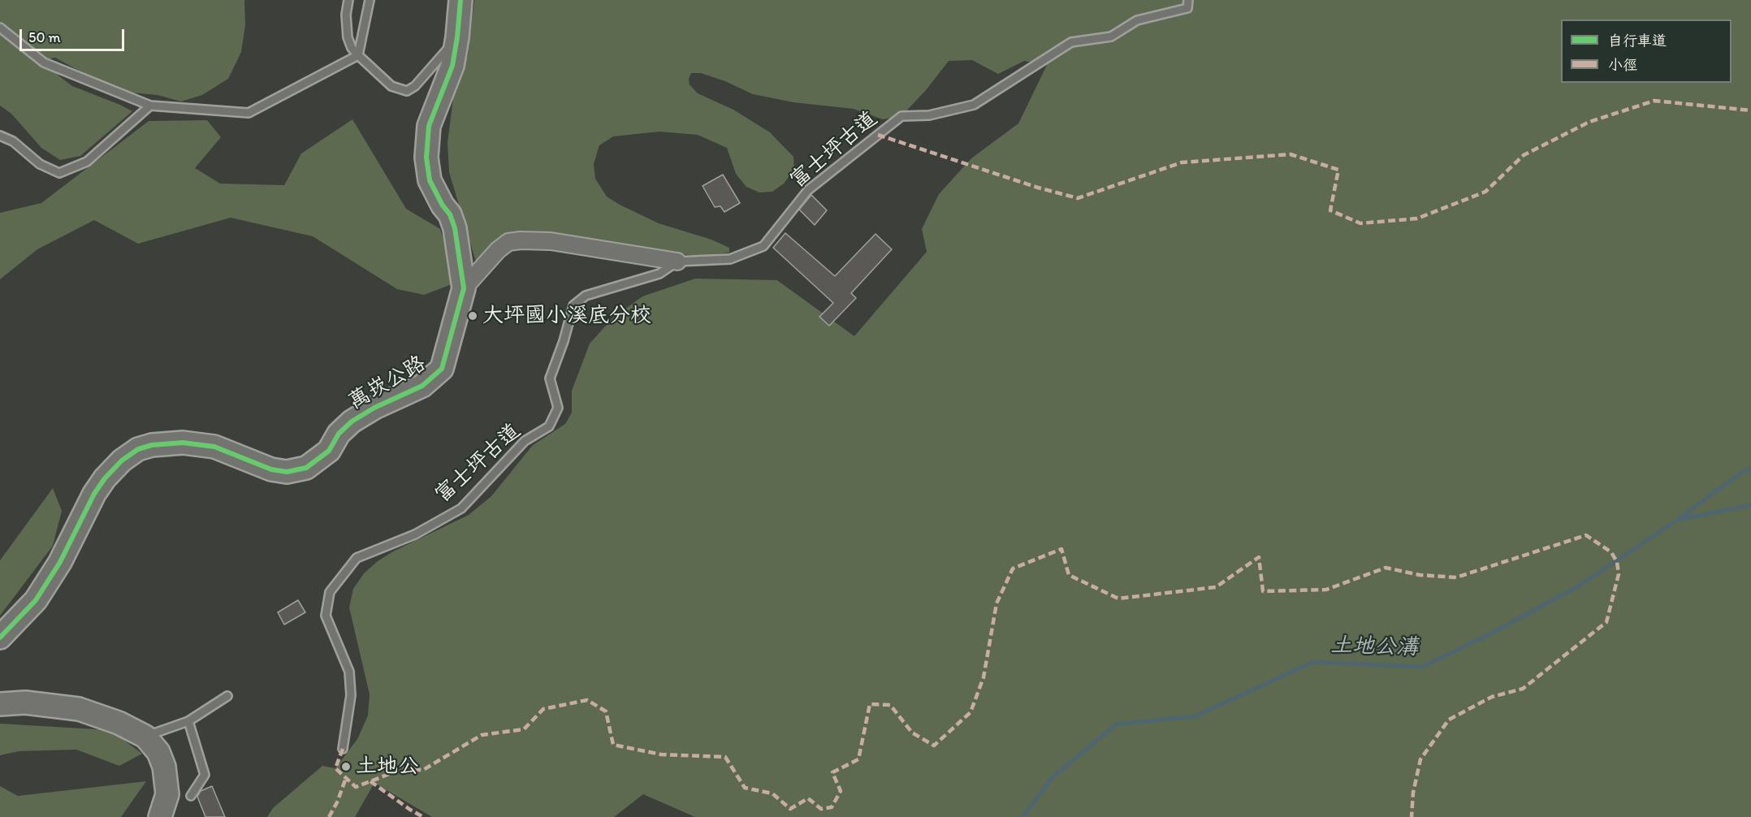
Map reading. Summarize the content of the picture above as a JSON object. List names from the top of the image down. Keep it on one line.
{"streets":{"street":["萬崁公路"],"lane":["富士坪古道"]},"water":["土地公溝"],"places":["大坪國小溪底分校","土地公"],"legend":["自行車道","小徑"],"scale_bar":"50 m"}
